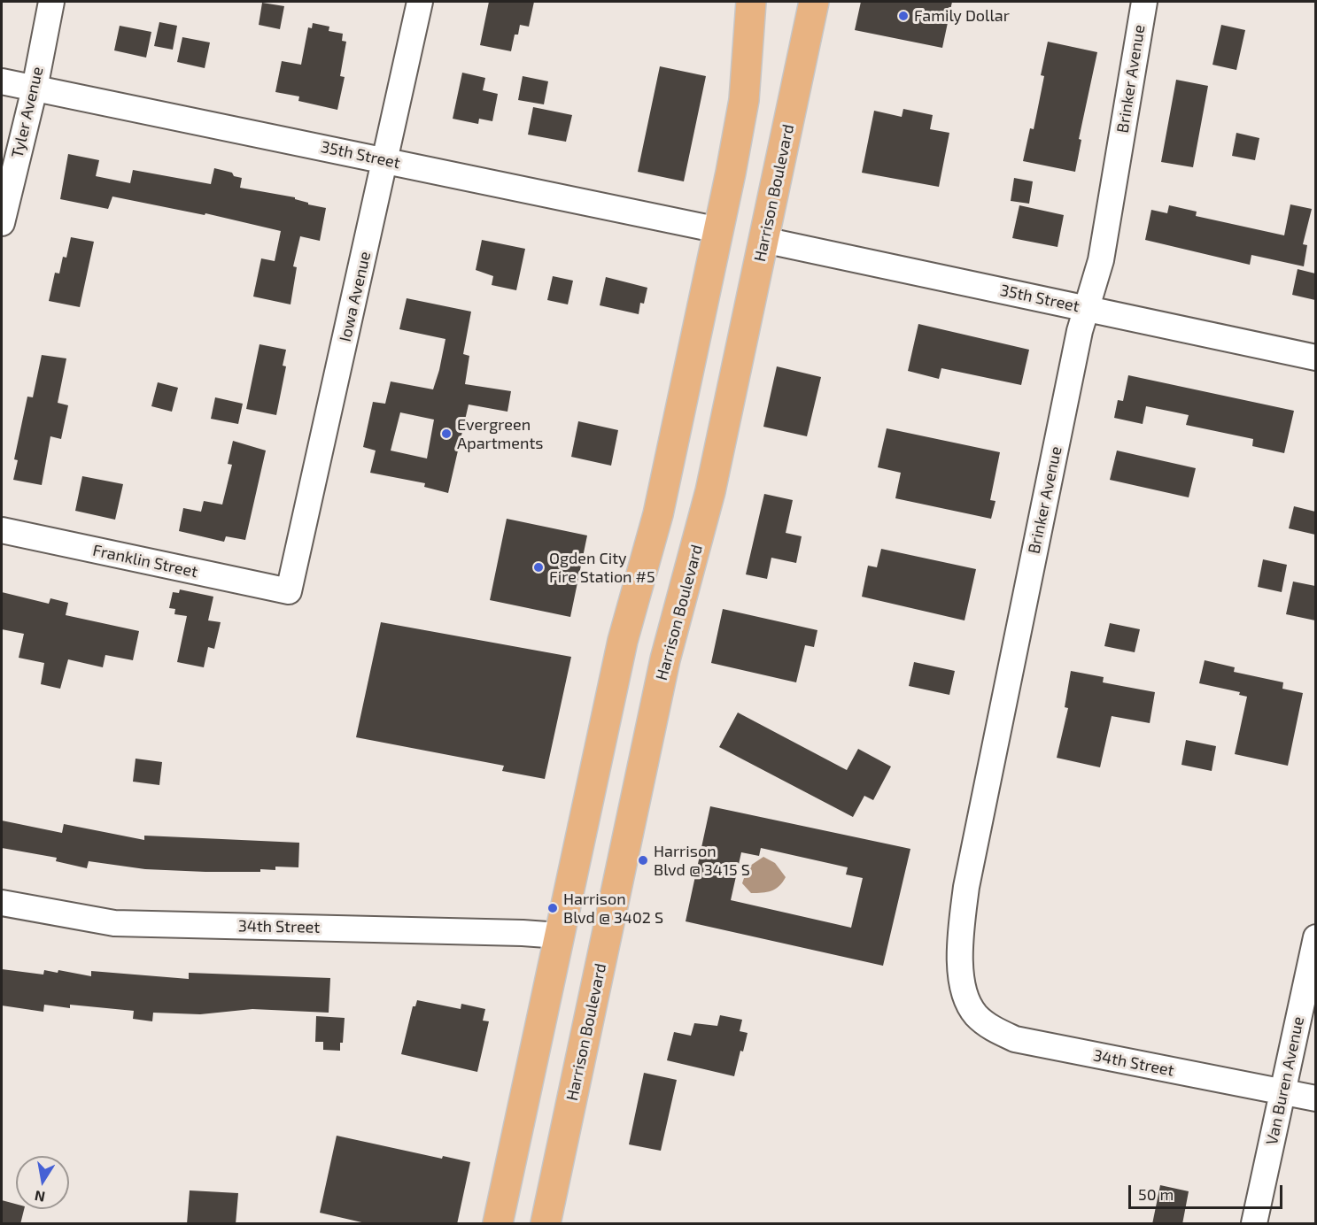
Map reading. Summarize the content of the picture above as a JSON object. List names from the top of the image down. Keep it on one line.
{"streets":{"main road":["Harrison Boulevard"],"street":["Brinker Avenue","Tyler Avenue","35th Street","Iowa Avenue","Franklin Street","34th Street","Van Buren Avenue"]},"crossings":[["Brinker Avenue","35th Street"],["Brinker Avenue","34th Street"],["Tyler Avenue","35th Street"],["35th Street","Harrison Boulevard"],["35th Street","Iowa Avenue"],["Iowa Avenue","Franklin Street"],["34th Street","Van Buren Avenue"]],"places":["Family Dollar","Evergreen Apartments","Ogden City Fire Station #5","Harrison Blvd @ 3415 S","Harrison Blvd @ 3402 S"],"scale_bar":"50 m","north":"bottom"}
